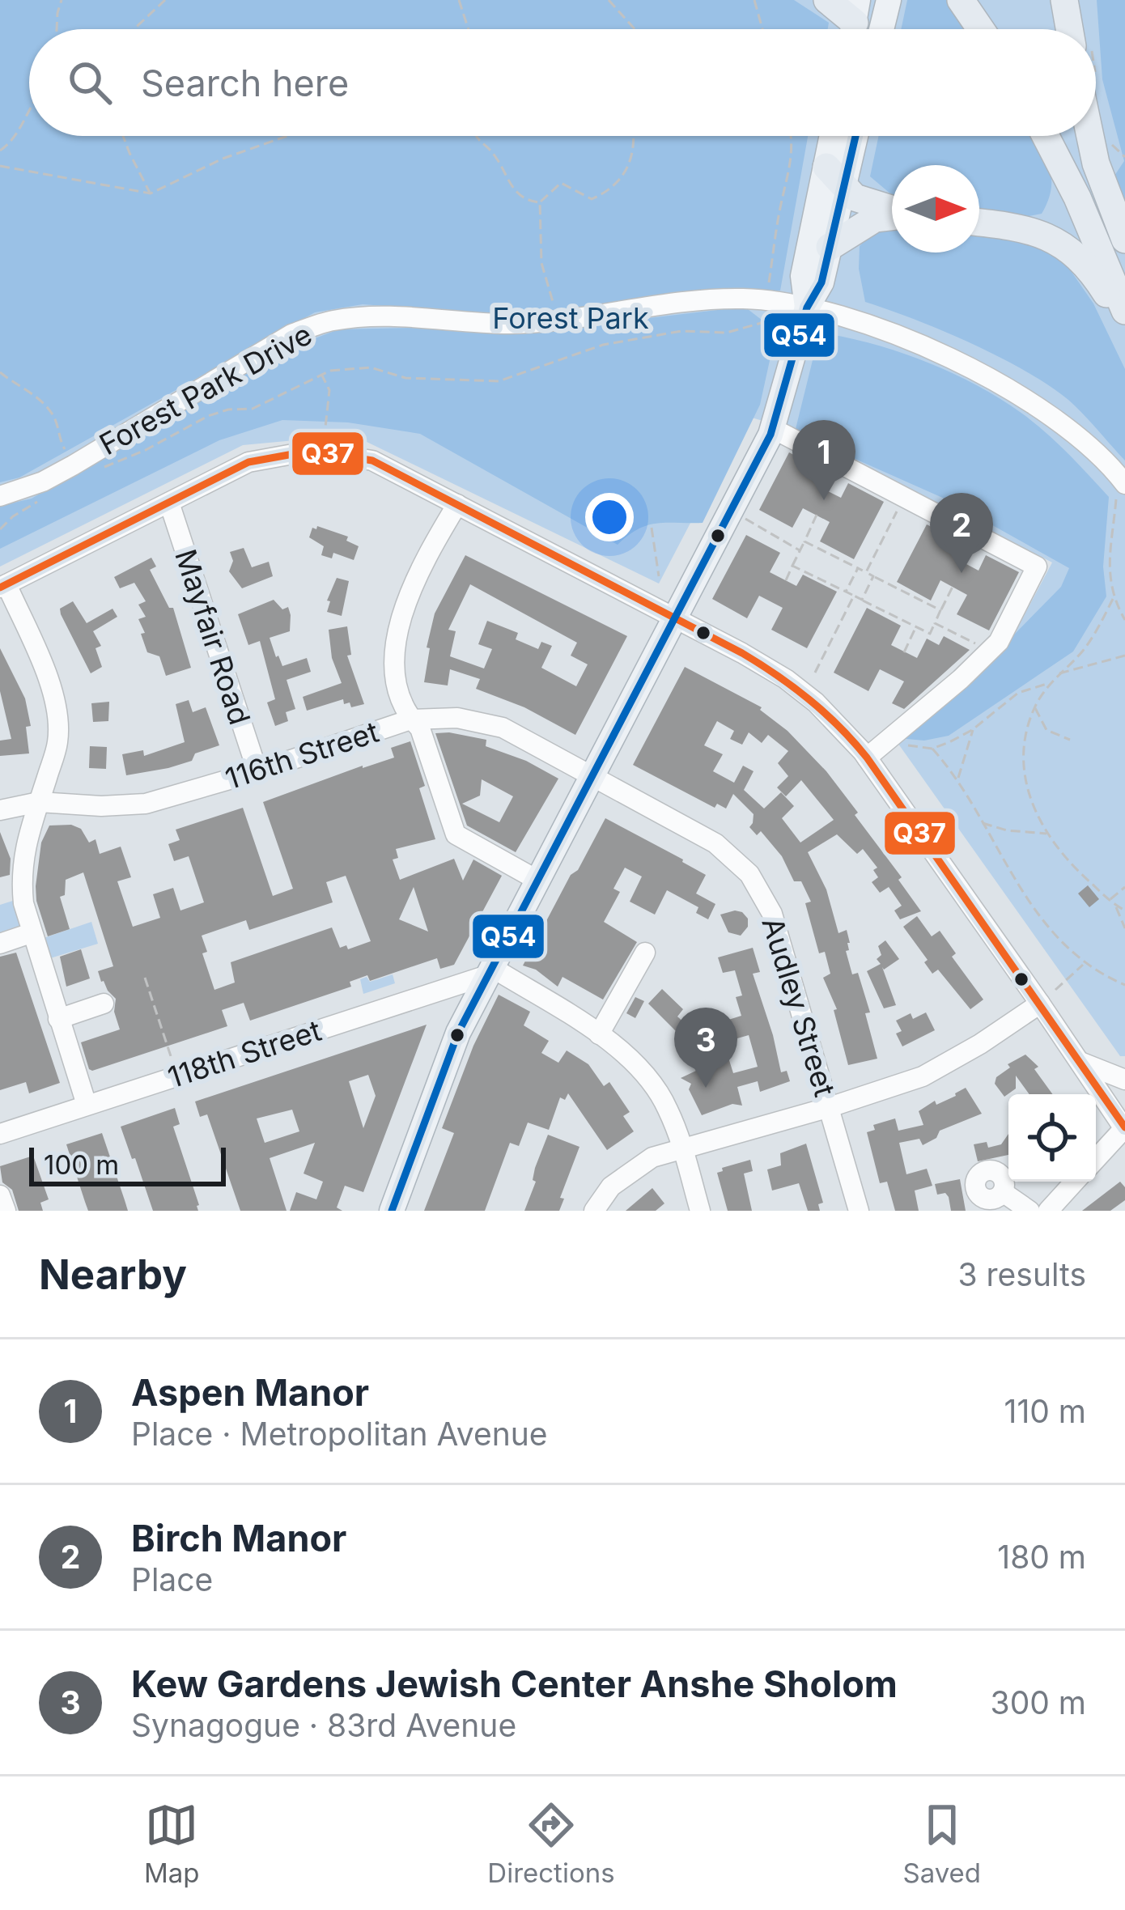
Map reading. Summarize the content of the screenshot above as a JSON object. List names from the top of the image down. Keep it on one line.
{"streets":{"street":["Forest Park Drive","Mayfair Road","116th Street","Audley Street","118th Street"]},"crossings":[["Mayfair Road","116th Street"],["116th Street","Audley Street"]],"parks":["Forest Park"],"lines":["transit line Q54","transit line Q37"],"scale_bar":"100 m","north":"right","page":{"search":"Search here","pins":["1","2","3"],"scale":"100 m","heading":["Nearby","3 results"],"list":[{"mark":"1","name":"Aspen Manor","note":"Place · Metropolitan Avenue","value":"110 m"},{"mark":"2","name":"Birch Manor","note":"Place","value":"180 m"},{"mark":"3","name":"Kew Gardens Jewish Center Anshe Sholom","note":"Synagogue · 83rd Avenue","value":"300 m"}],"nav":["Map","Directions","Saved"]}}
